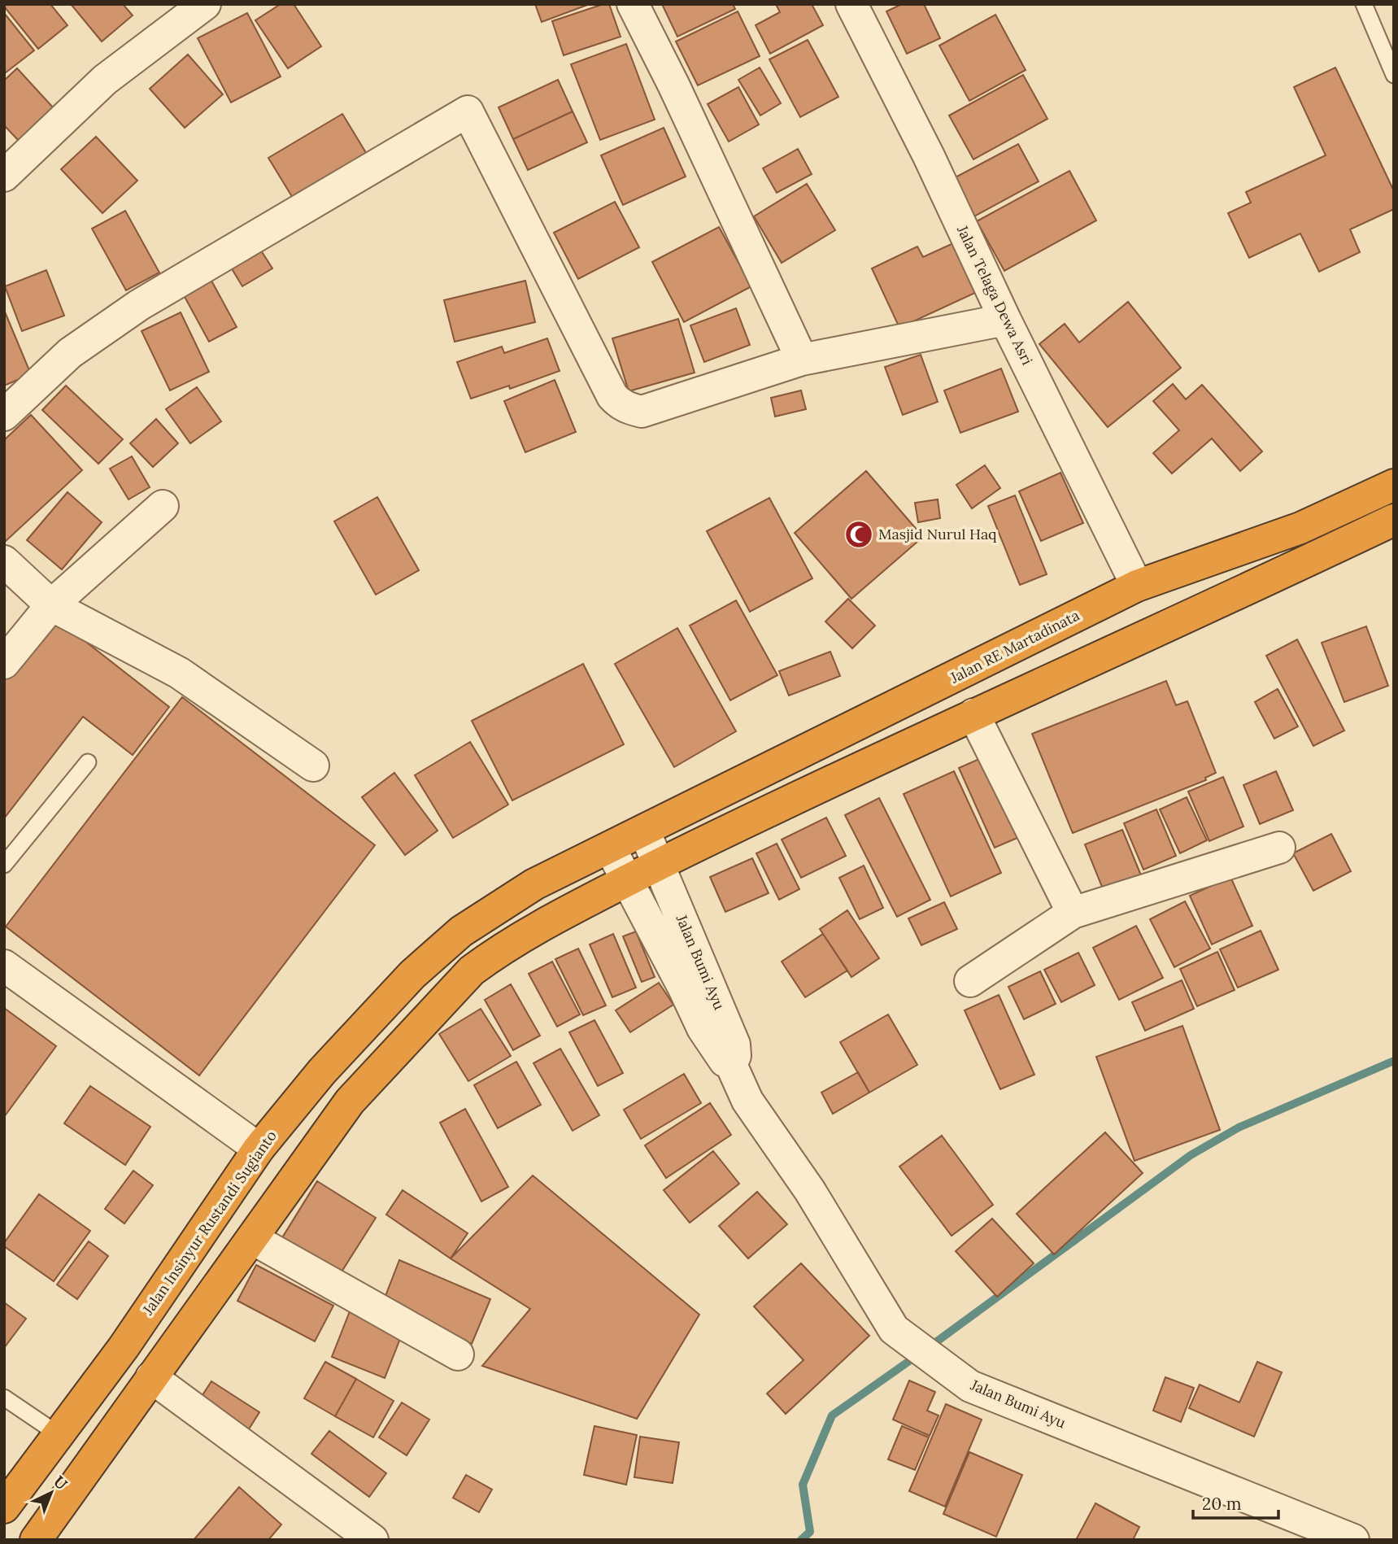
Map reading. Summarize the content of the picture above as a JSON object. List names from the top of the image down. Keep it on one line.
{"streets":{"highway":["Jalan RE Martadinata","Jalan Insinyur Rustandi Sugianto"],"street":["Jalan Telaga Dewa Asri","Jalan Bumi Ayu"]},"crossings":[["Jalan Telaga Dewa Asri","Jalan RE Martadinata"],["Jalan RE Martadinata","Jalan Insinyur Rustandi Sugianto"]],"places":{"mosque":["Masjid Nurul Haq"]},"scale_bar":"20 m","north":"top right"}
